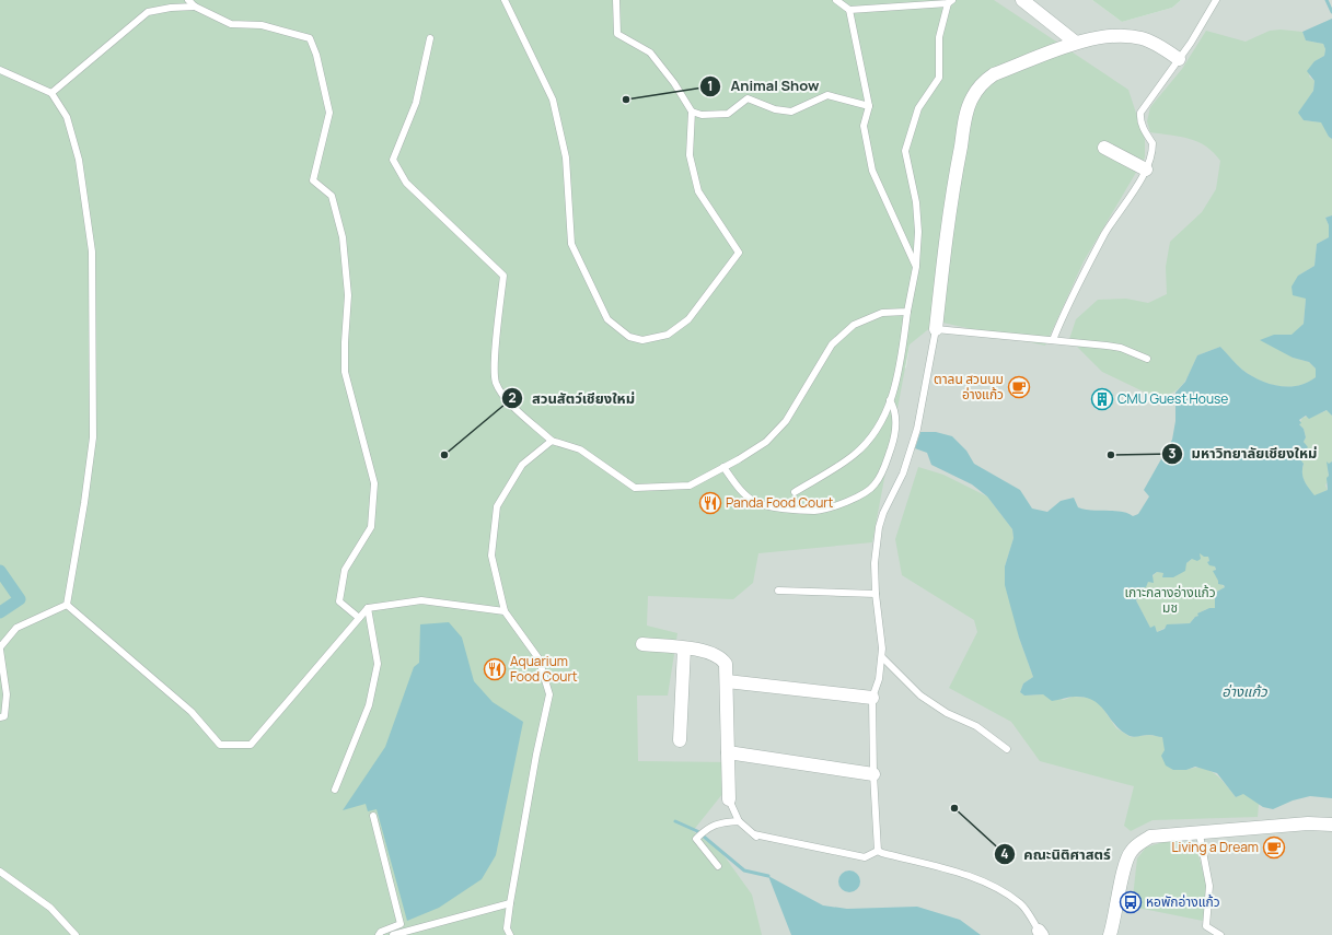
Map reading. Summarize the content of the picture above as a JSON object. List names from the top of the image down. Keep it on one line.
{"water":["อ่างแก้ว"],"parks":["เกาะกลางอ่างแก้ว มช"],"places":{"other":["Animal Show","สวนสัตว์เชียงใหม่","มหาวิทยาลัยเชียงใหม่","คณะนิติศาสตร์"],"cafe":["ตาลน สวนนม อ่างแก้ว","Living a Dream"],"building":["CMU Guest House"],"restaurant":["Panda Food Court","Aquarium Food Court"],"bus stop":["หอพักอ่างแก้ว"]}}
